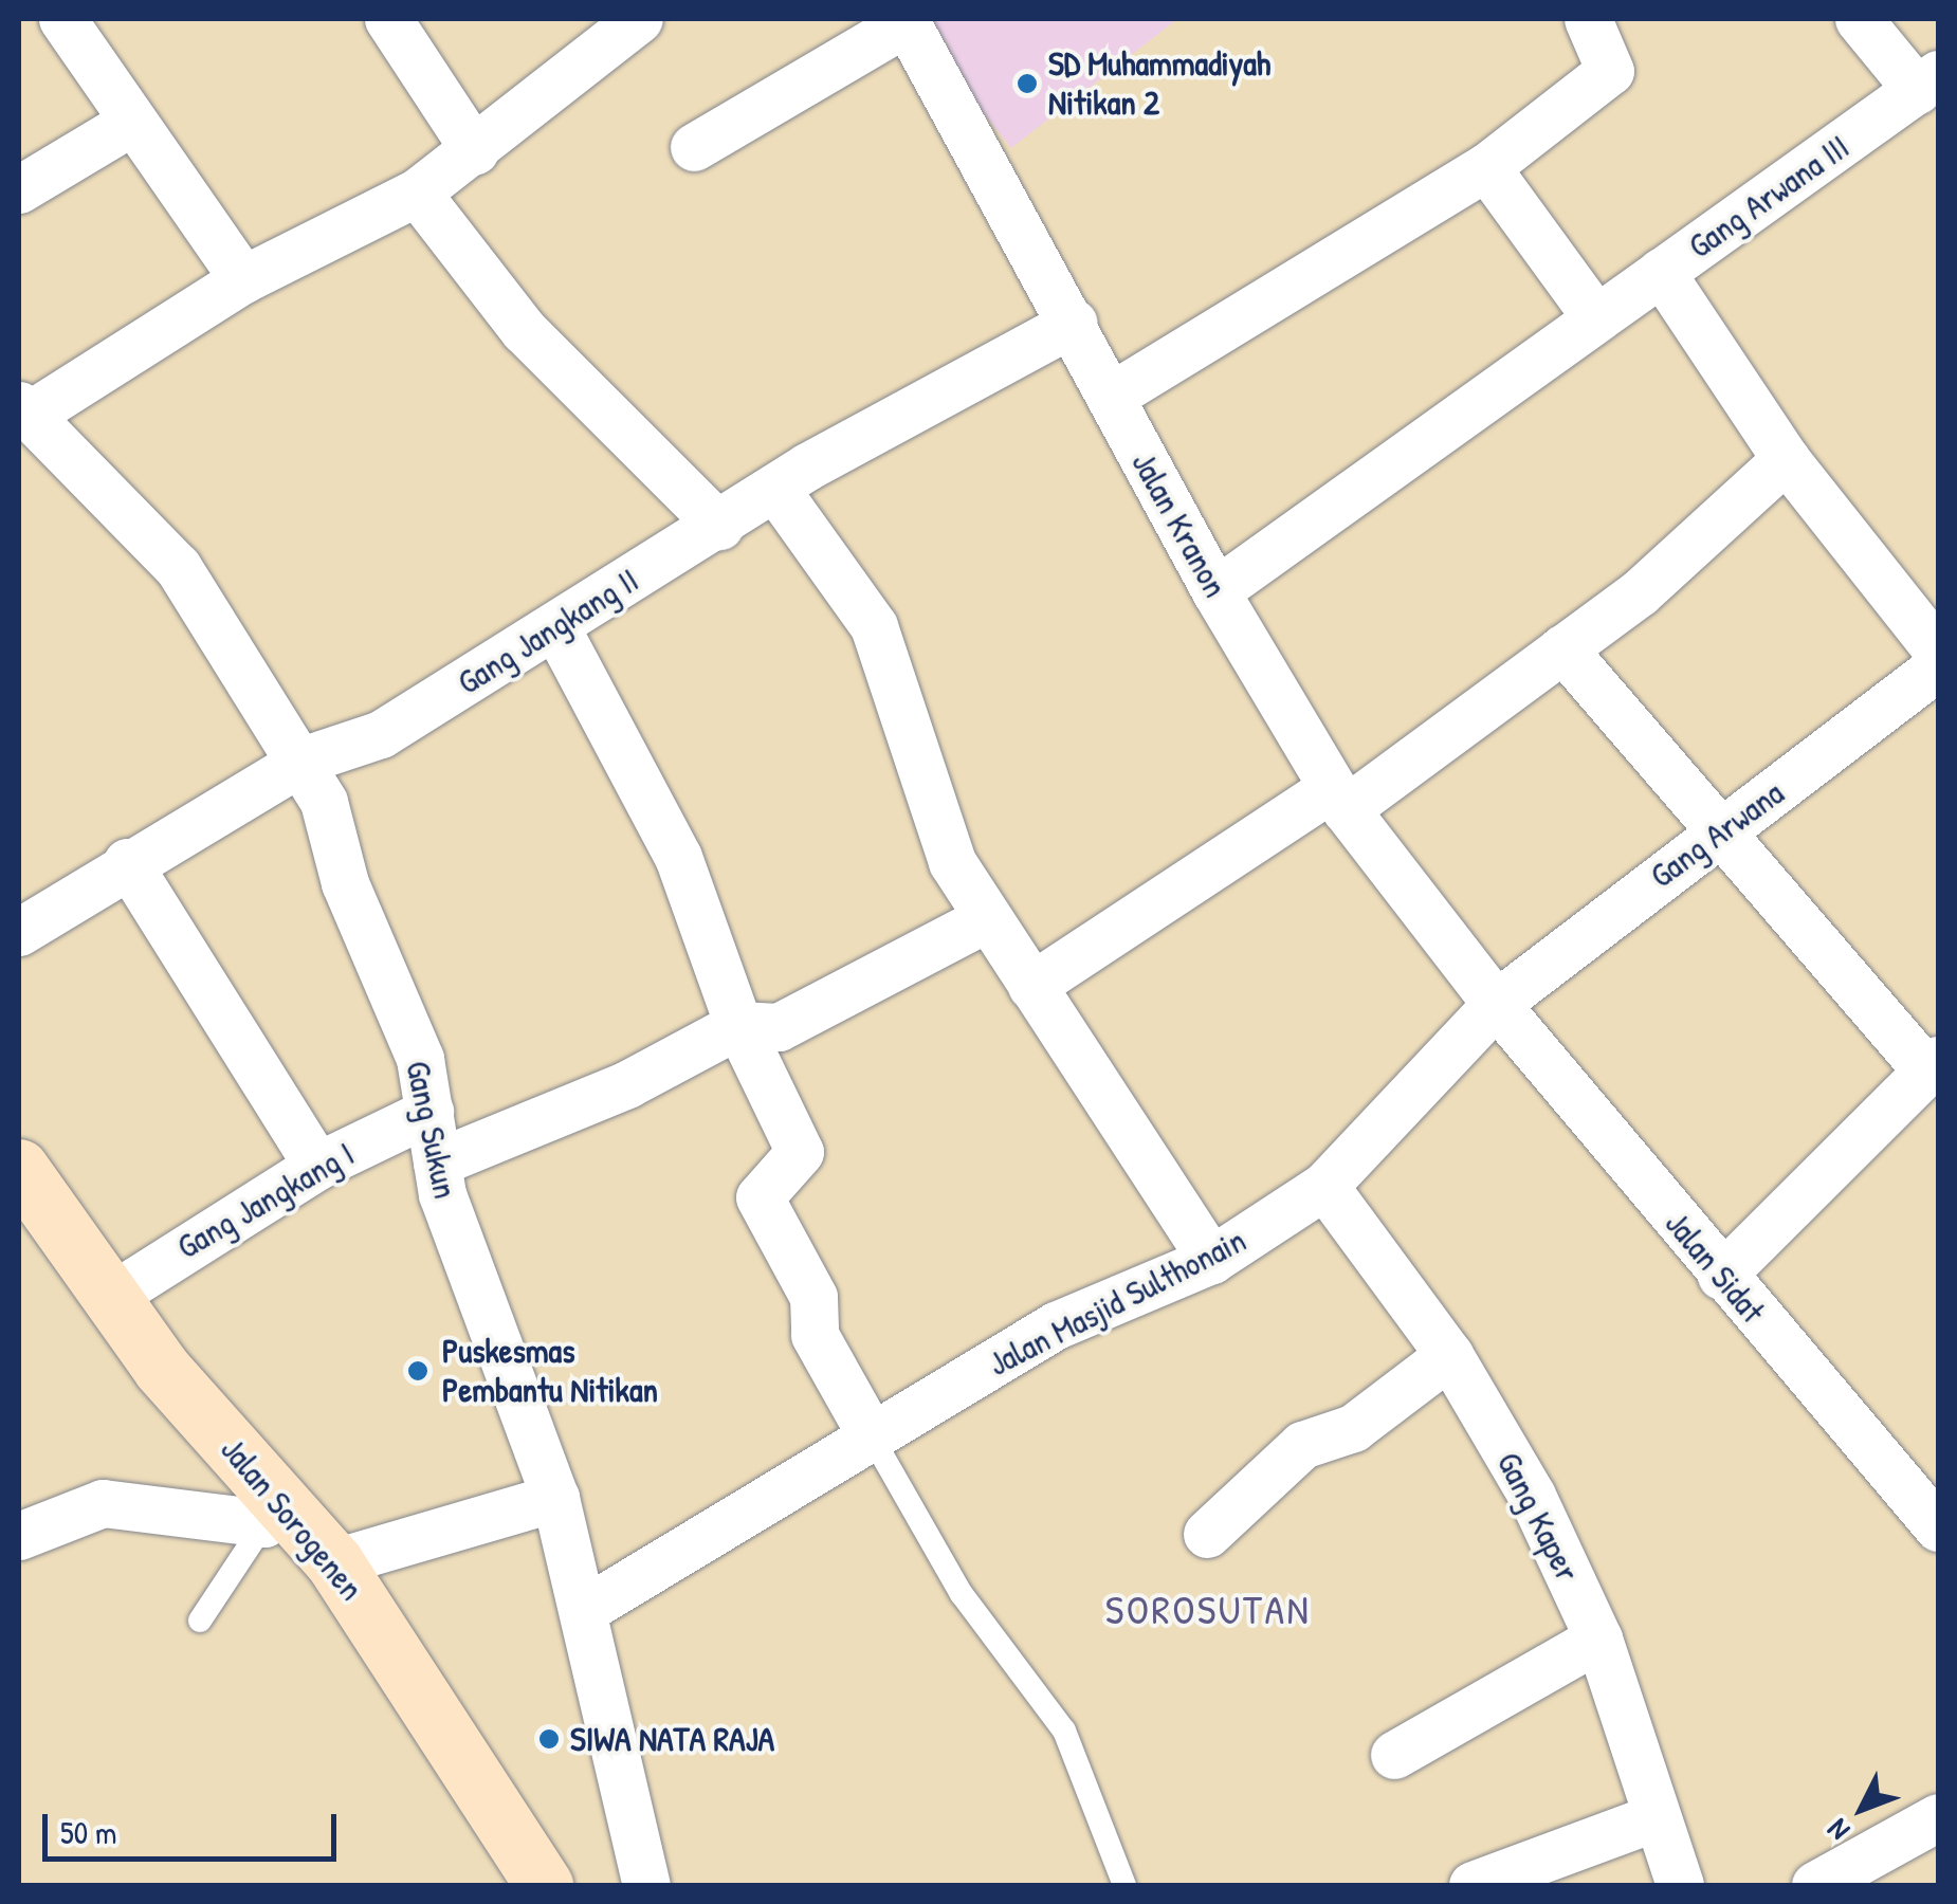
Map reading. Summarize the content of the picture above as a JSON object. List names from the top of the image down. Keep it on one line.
{"streets":{"main road":["Jalan Sorogenen"],"street":["Gang Arwana III","Jalan Kranon","Gang Jangkang II","Gang Arwana","Gang Sukun","Gang Jangkang I","Jalan Sidat","Jalan Masjid Sulthonain","Gang Kaper"]},"crossings":[["Gang Arwana III","Jalan Kranon"],["Jalan Kranon","Gang Jangkang II"],["Jalan Kranon","Gang Arwana"],["Jalan Kranon","Jalan Sidat"],["Jalan Kranon","Jalan Masjid Sulthonain"],["Gang Jangkang II","Gang Sukun"],["Gang Arwana","Jalan Sidat"],["Gang Arwana","Jalan Masjid Sulthonain"],["Gang Sukun","Gang Jangkang I"],["Gang Sukun","Jalan Masjid Sulthonain"],["Gang Jangkang I","Jalan Sorogenen"],["Jalan Sidat","Jalan Masjid Sulthonain"],["Jalan Masjid Sulthonain","Gang Kaper"]],"districts":["SOROSUTAN"],"places":["SD Muhammadiyah Nitikan 2","Puskesmas Pembantu Nitikan","SIWA NATA RAJA"],"scale_bar":"50 m","north":"bottom left"}
